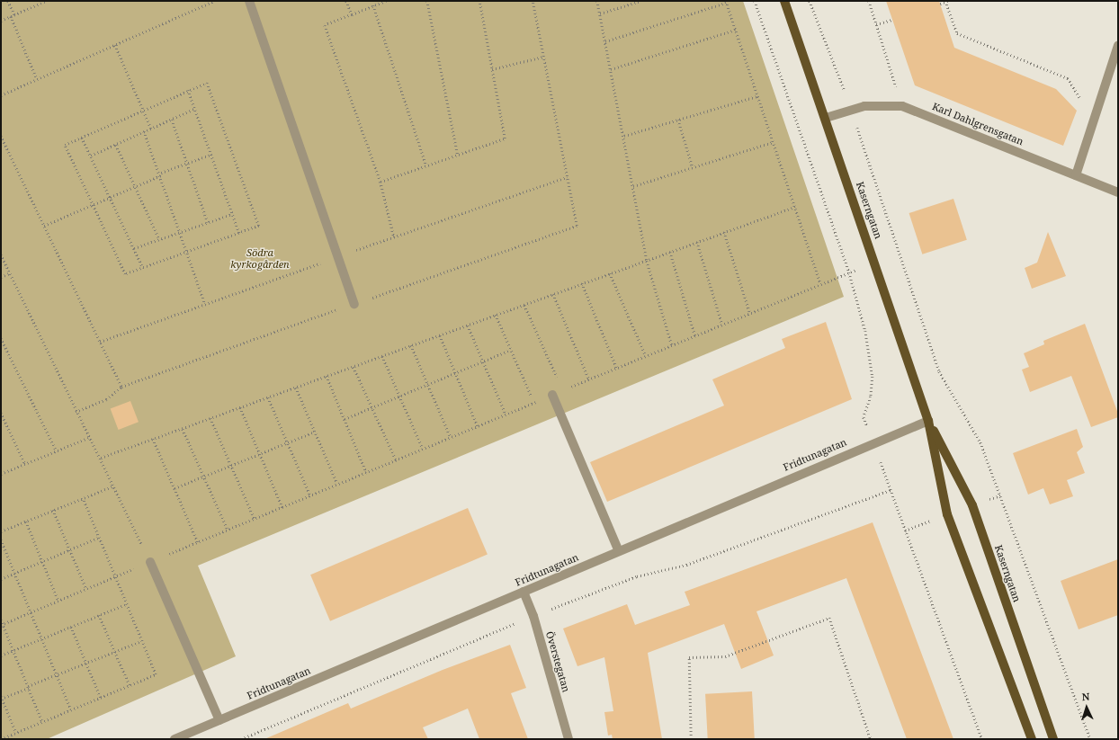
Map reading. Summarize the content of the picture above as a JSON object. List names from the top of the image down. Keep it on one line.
{"streets":{"main road":["Kaserngatan"],"street":["Karl Dahlgrensgatan","Fridtunagatan","Överstegatan"]},"crossings":[["Karl Dahlgrensgatan","Kaserngatan"],["Kaserngatan","Fridtunagatan"],["Fridtunagatan","Överstegatan"]],"parks":["Södra kyrkogården"],"north":"top"}
